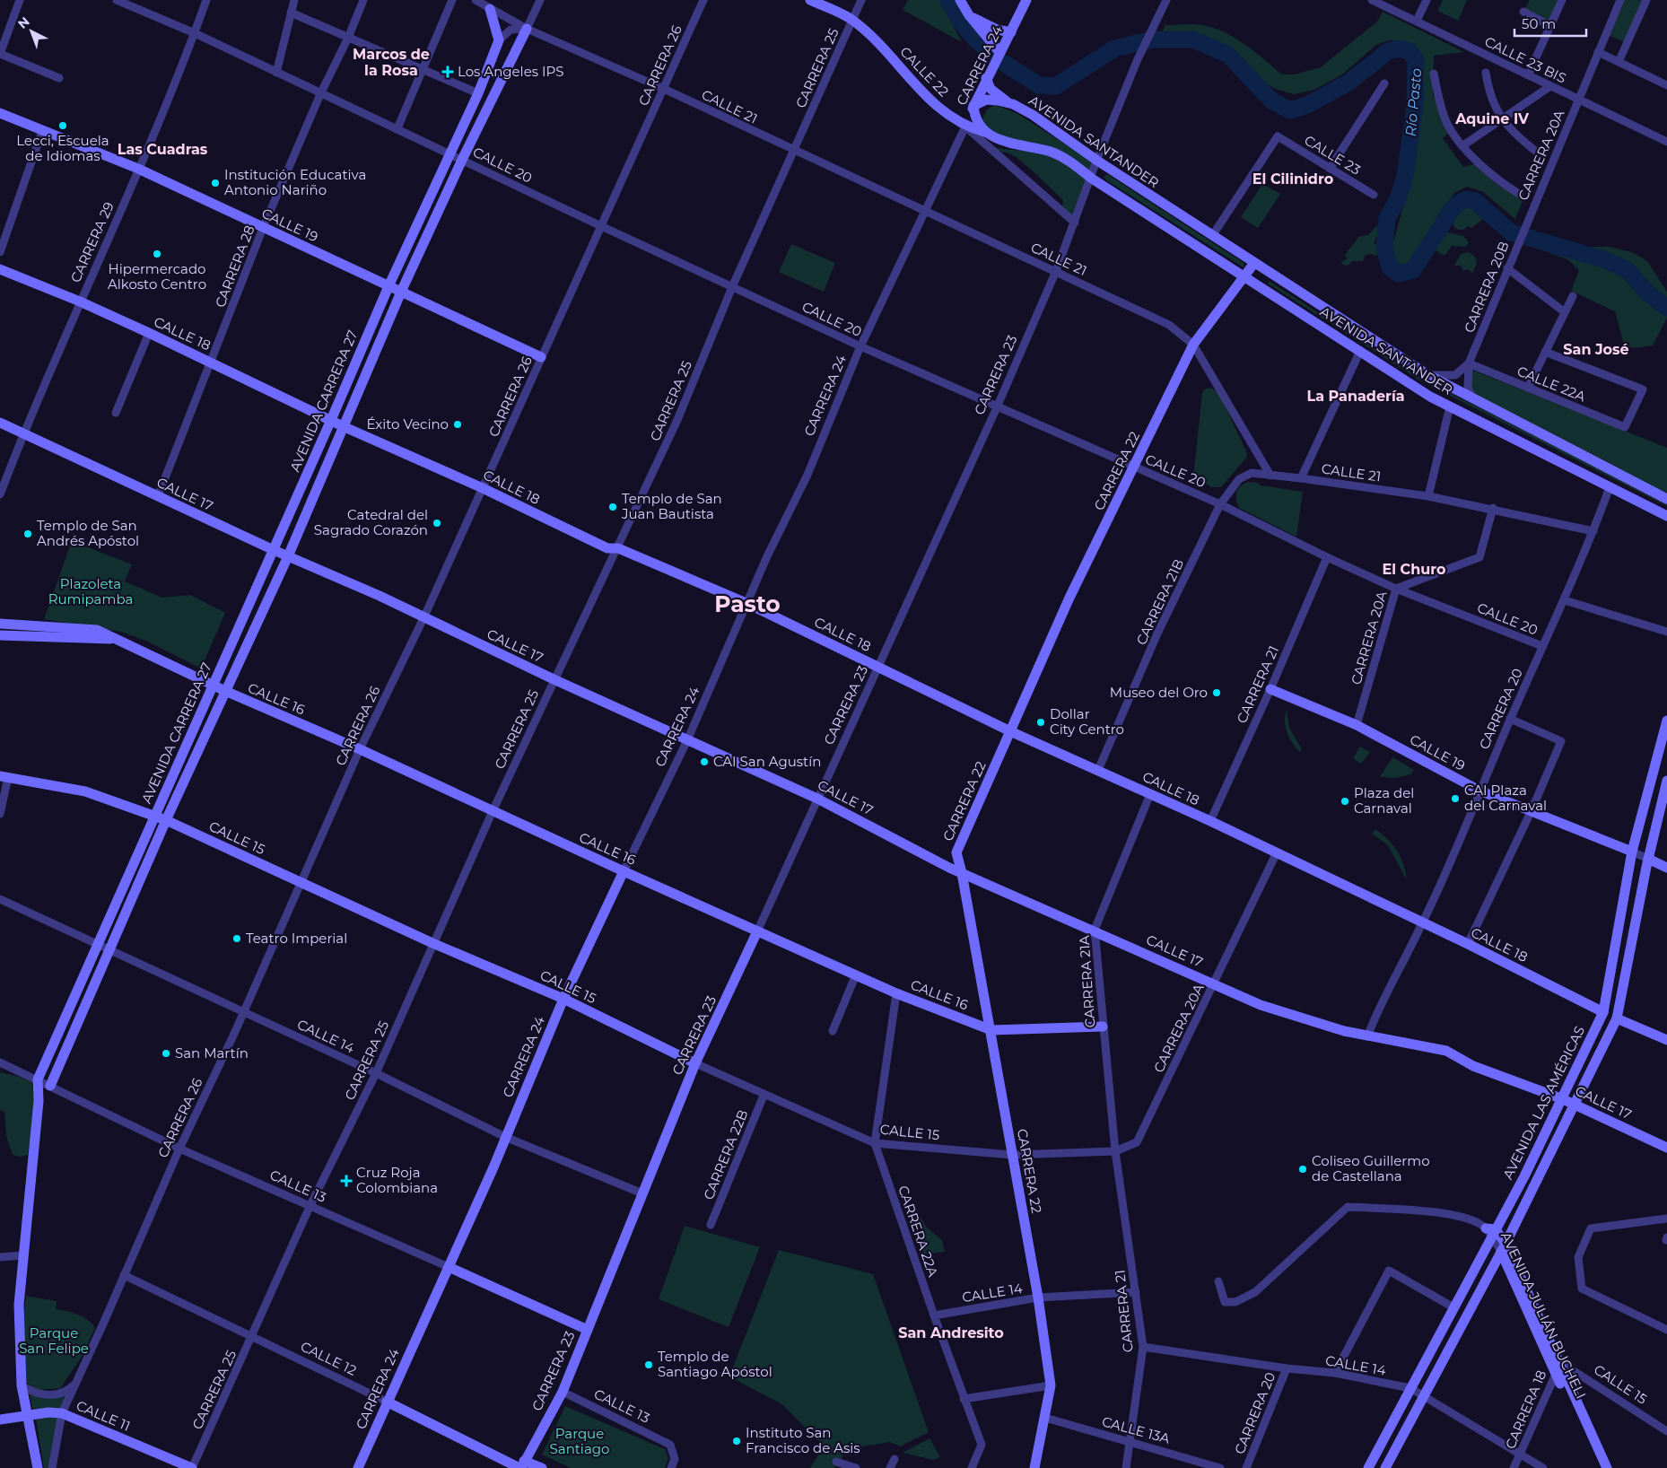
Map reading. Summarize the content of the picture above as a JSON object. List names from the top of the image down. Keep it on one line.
{"streets":{"street":["CALLE 23 BIS","CARRERA 26","CARRERA 24","CARRERA 25","CALLE 22","CALLE 21","AVENIDA SANTANDER","CALLE 23","CARRERA 20A","CALLE 20","CALLE 19","CARRERA 29","CARRERA 28","CARRERA 20B","CALLE 18","CARRERA 23","CALLE 22A","AVENIDA CARRERA 27","CARRERA 22","CALLE 17","CARRERA 21B","CARRERA 21","CALLE 16","CARRERA 20","CALLE 15","CARRERA 21A","CALLE 14","AVENIDA LAS AMÉRICAS","CARRERA 22B","CALLE 13","CARRERA 22A","AVENIDA JULIÁN BUCHELI","CALLE 12","CARRERA 18","CALLE 11","CALLE 13A"]},"crossings":[["CALLE 23 BIS","CARRERA 20A"],["CARRERA 26","CALLE 21"],["CARRERA 26","CALLE 20"],["CARRERA 26","CALLE 19"],["CARRERA 26","CALLE 18"],["CARRERA 26","CALLE 17"],["CARRERA 26","CALLE 16"],["CARRERA 26","CALLE 15"],["CARRERA 26","CALLE 14"],["CARRERA 26","CALLE 13"],["CARRERA 26","CALLE 12"],["CARRERA 26","CALLE 11"],["CARRERA 24","CALLE 22"],["CARRERA 24","CALLE 21"],["CARRERA 24","AVENIDA SANTANDER"],["CARRERA 24","CALLE 20"],["CARRERA 24","CALLE 18"],["CARRERA 24","CALLE 17"],["CARRERA 24","CALLE 16"],["CARRERA 24","CALLE 15"],["CARRERA 24","CALLE 14"],["CARRERA 24","CALLE 13"],["CARRERA 24","CALLE 12"],["CARRERA 25","CALLE 22"],["CARRERA 25","CALLE 21"],["CARRERA 25","CALLE 20"],["CARRERA 25","CALLE 18"],["CARRERA 25","CALLE 17"],["CARRERA 25","CALLE 16"],["CARRERA 25","CALLE 15"],["CARRERA 25","CALLE 14"],["CARRERA 25","CALLE 13"],["CARRERA 25","CALLE 12"],["CARRERA 25","CALLE 11"],["CALLE 22","AVENIDA SANTANDER"],["CALLE 22","CARRERA 23"],["CALLE 21","CARRERA 20A"],["CALLE 21","CARRERA 23"],["CALLE 21","AVENIDA CARRERA 27"],["CALLE 21","CARRERA 22"],["CALLE 21","CARRERA 21B"],["CALLE 21","CARRERA 20"],["AVENIDA SANTANDER","CALLE 23"],["AVENIDA SANTANDER","CARRERA 20B"],["AVENIDA SANTANDER","CARRERA 23"],["AVENIDA SANTANDER","CARRERA 22"],["AVENIDA SANTANDER","CARRERA 20"],["CARRERA 20A","CALLE 20"],["CARRERA 20A","CALLE 19"],["CARRERA 20A","CARRERA 20B"],["CARRERA 20A","CALLE 18"],["CARRERA 20A","CALLE 17"],["CARRERA 20A","CALLE 15"],["CALLE 20","CARRERA 29"],["CALLE 20","CARRERA 28"],["CALLE 20","CARRERA 23"],["CALLE 20","AVENIDA CARRERA 27"],["CALLE 20","CARRERA 22"],["CALLE 20","CARRERA 21B"],["CALLE 20","CARRERA 21"],["CALLE 20","CARRERA 20"],["CALLE 19","CARRERA 29"],["CALLE 19","CARRERA 28"],["CALLE 19","AVENIDA CARRERA 27"],["CALLE 19","CARRERA 21"],["CALLE 19","CARRERA 20"],["CALLE 19","AVENIDA LAS AMÉRICAS"],["CARRERA 29","CALLE 18"],["CARRERA 29","CALLE 17"],["CARRERA 28","CALLE 18"],["CARRERA 28","CALLE 17"],["CARRERA 20B","CALLE 22A"],["CALLE 18","CARRERA 23"],["CALLE 18","AVENIDA CARRERA 27"],["CALLE 18","CARRERA 22"],["CALLE 18","CARRERA 21B"],["CALLE 18","CARRERA 21"],["CALLE 18","CARRERA 20"],["CALLE 18","CARRERA 21A"],["CALLE 18","AVENIDA LAS AMÉRICAS"],["CARRERA 23","CALLE 17"],["CARRERA 23","CALLE 16"],["CARRERA 23","CALLE 15"],["CARRERA 23","CALLE 14"],["CARRERA 23","CALLE 13"],["CARRERA 23","CALLE 12"],["AVENIDA CARRERA 27","CALLE 17"],["AVENIDA CARRERA 27","CALLE 16"],["AVENIDA CARRERA 27","CALLE 15"],["AVENIDA CARRERA 27","CALLE 14"],["AVENIDA CARRERA 27","CALLE 13"],["AVENIDA CARRERA 27","CALLE 11"],["CARRERA 22","CALLE 17"],["CARRERA 22","CALLE 16"],["CARRERA 22","CALLE 15"],["CARRERA 22","CALLE 14"],["CARRERA 22","CALLE 13A"],["CALLE 17","CARRERA 20"],["CALLE 17","CARRERA 21A"],["CALLE 17","AVENIDA LAS AMÉRICAS"],["CARRERA 21","CALLE 15"],["CARRERA 21","CARRERA 21A"],["CARRERA 21","CALLE 14"],["CARRERA 21","CALLE 13A"],["CALLE 16","CARRERA 21A"],["CALLE 16","CARRERA 22A"],["CARRERA 20","CALLE 14"],["CALLE 15","CARRERA 21A"],["CALLE 15","CARRERA 22B"],["CALLE 15","CARRERA 22A"],["CALLE 15","AVENIDA JULIÁN BUCHELI"],["CALLE 15","CARRERA 18"],["CALLE 14","AVENIDA LAS AMÉRICAS"],["CALLE 14","CARRERA 22A"],["CALLE 14","CARRERA 18"],["AVENIDA LAS AMÉRICAS","AVENIDA JULIÁN BUCHELI"],["AVENIDA JULIÁN BUCHELI","CARRERA 18"]],"districts":["Marcos de la Rosa","Aquine IV","Las Cuadras","El Cilinidro","San José","La Panadería","El Churo","Pasto","San Andresito"],"water":["Río Pasto"],"parks":["Plazoleta Rumipamba","Parque San Felipe","Parque Santiago"],"places":{"health":["Los Angeles IPS","Cruz Roja Colombiana"],"other":["Lecci, Escuela de Idiomas","Institución Educativa Antonio Nariño","Hipermercado Alkosto Centro","Éxito Vecino","Templo de San Juan Bautista","Catedral del Sagrado Corazón","Templo de San Andrés Apóstol","Museo del Oro","Dollar City Centro","CAI San Agustín","CAI Plaza del Carnaval","Plaza del Carnaval","Teatro Imperial","San Martín","Coliseo Guillermo de Castellana","Templo de Santiago Apóstol","Instituto San Francisco de Asis"]},"scale_bar":"50 m","north":"top left"}
